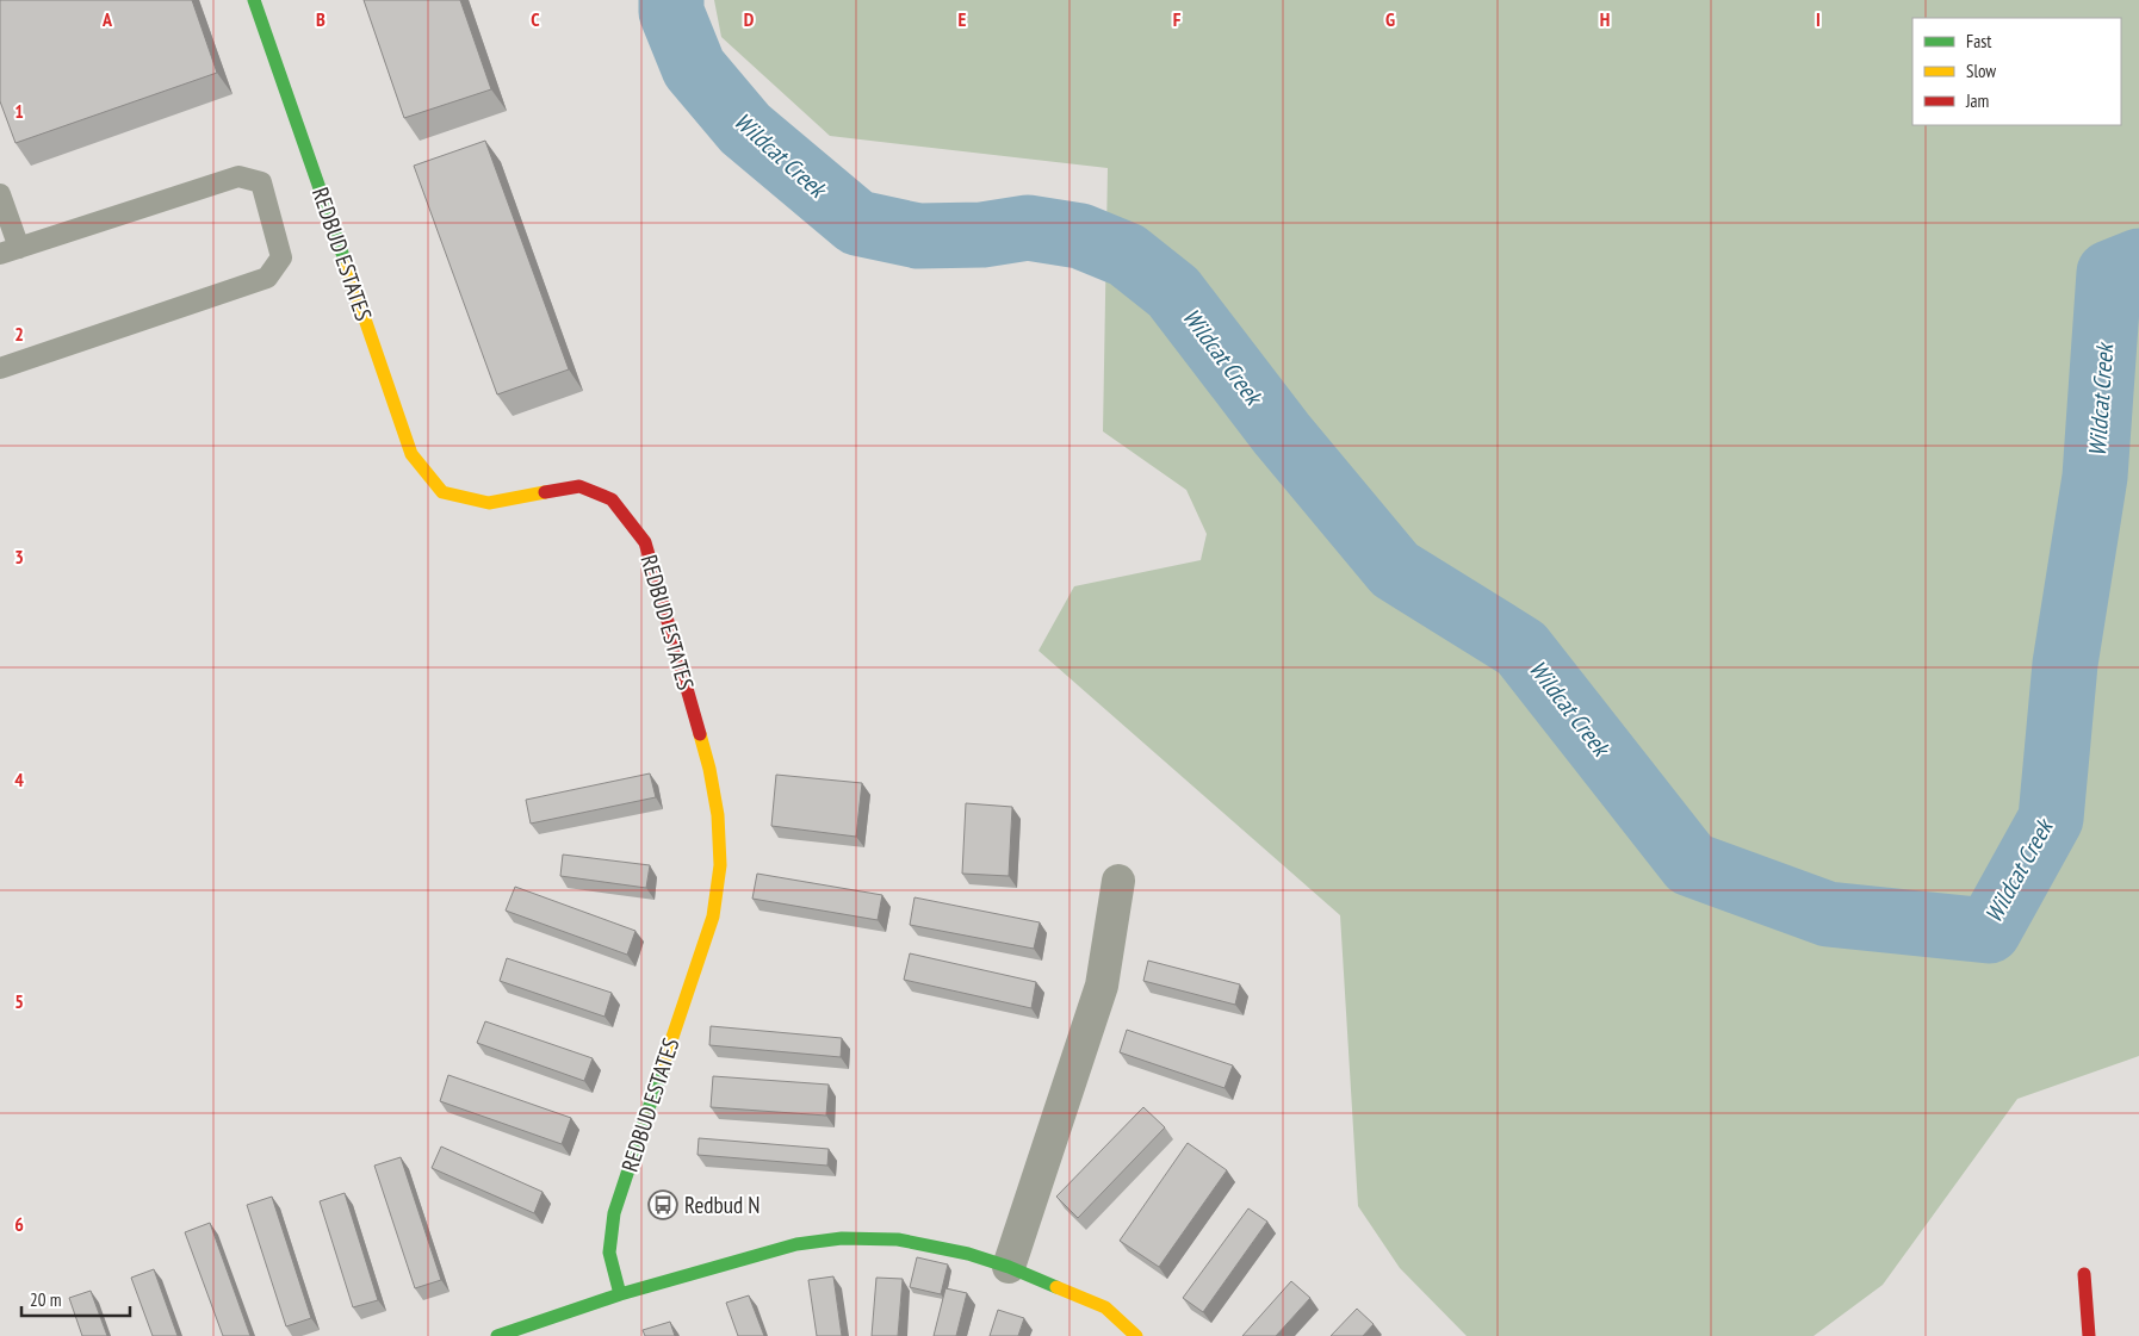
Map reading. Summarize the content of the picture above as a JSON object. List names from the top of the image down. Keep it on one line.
{"streets":{"street":["REDBUD ESTATES"]},"water":["Wildcat Creek"],"places":{"bus stop":["Redbud N"]},"legend":["Fast","Slow","Jam"],"scale_bar":"20 m","grid":{"columns":["A","B","C","D","E","F","G","H","I"],"rows":["1","2","3","4","5","6"]}}
